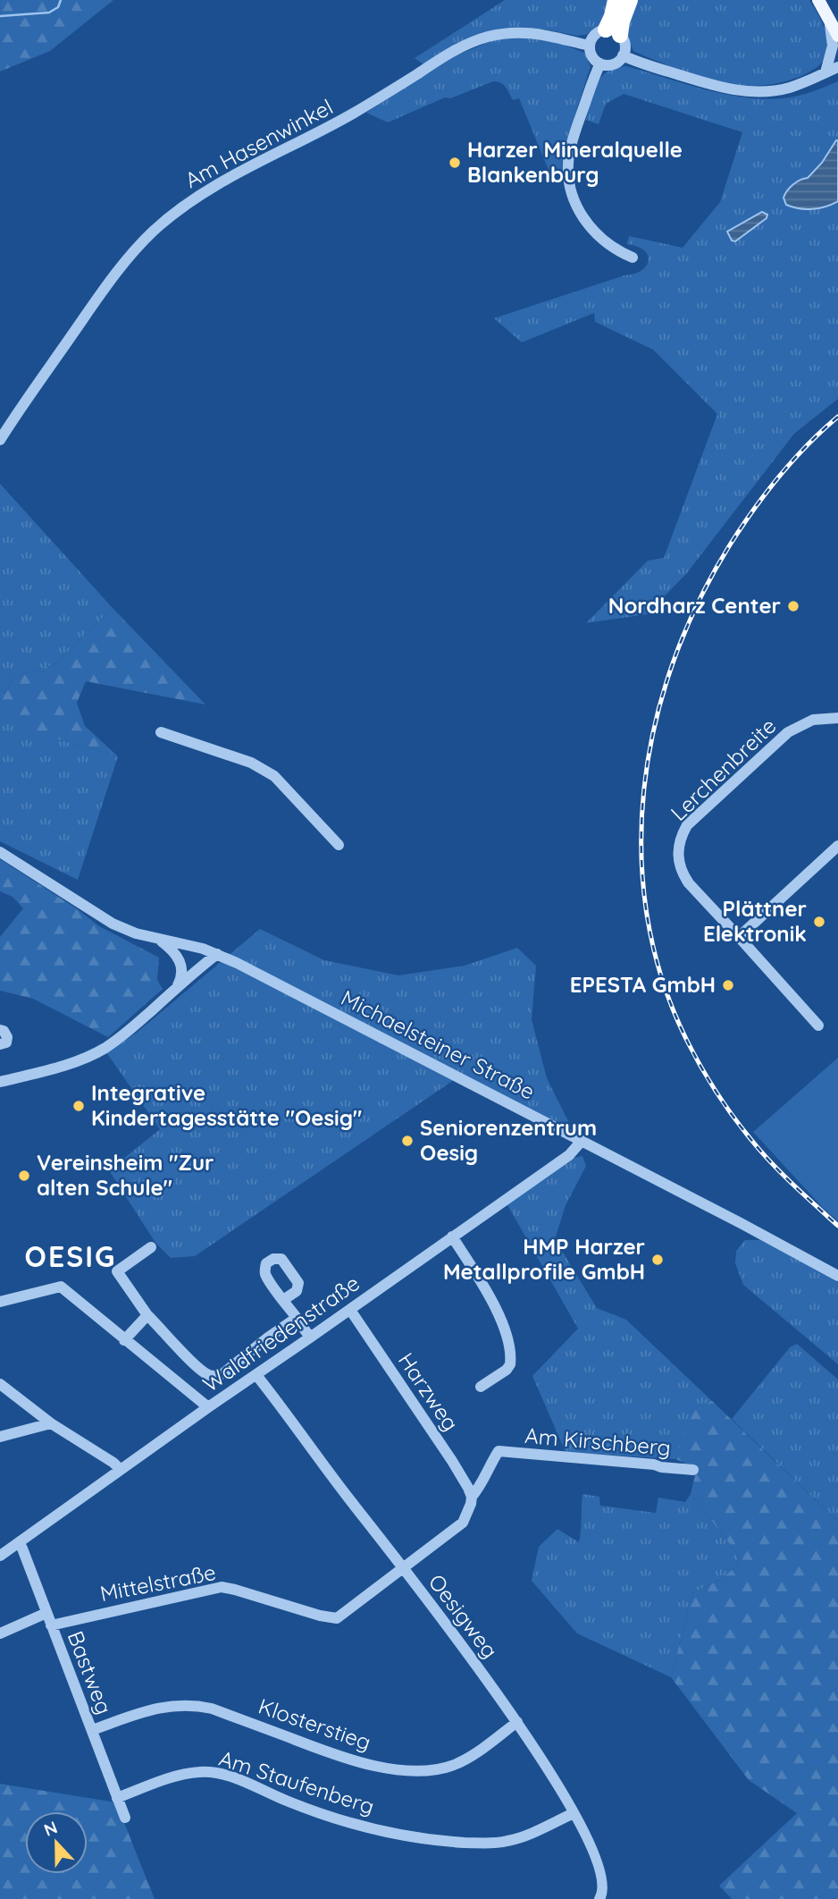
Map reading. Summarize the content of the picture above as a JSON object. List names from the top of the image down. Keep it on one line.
{"streets":{"street":["Am Hasenwinkel","Lerchenbreite","Michaelsteiner Straße","Waldfriedenstraße","Harzweg","Am Kirschberg","Mittelstraße","Oesigweg","Bastweg","Klosterstieg","Am Staufenberg"]},"crossings":[["Michaelsteiner Straße","Waldfriedenstraße"],["Waldfriedenstraße","Harzweg"],["Waldfriedenstraße","Oesigweg"],["Waldfriedenstraße","Bastweg"],["Harzweg","Am Kirschberg"],["Mittelstraße","Oesigweg"],["Mittelstraße","Bastweg"],["Oesigweg","Klosterstieg"],["Oesigweg","Am Staufenberg"],["Bastweg","Klosterstieg"],["Bastweg","Am Staufenberg"]],"districts":["OESIG"],"places":["Harzer Mineralquelle Blankenburg","Nordharz Center","Plättner Elektronik","EPESTA GmbH","Integrative Kindertagesstätte \"Oesig\"","Seniorenzentrum Oesig","Vereinsheim \"Zur alten Schule\"","HMP Harzer Metallprofile GmbH"],"north":"top"}
